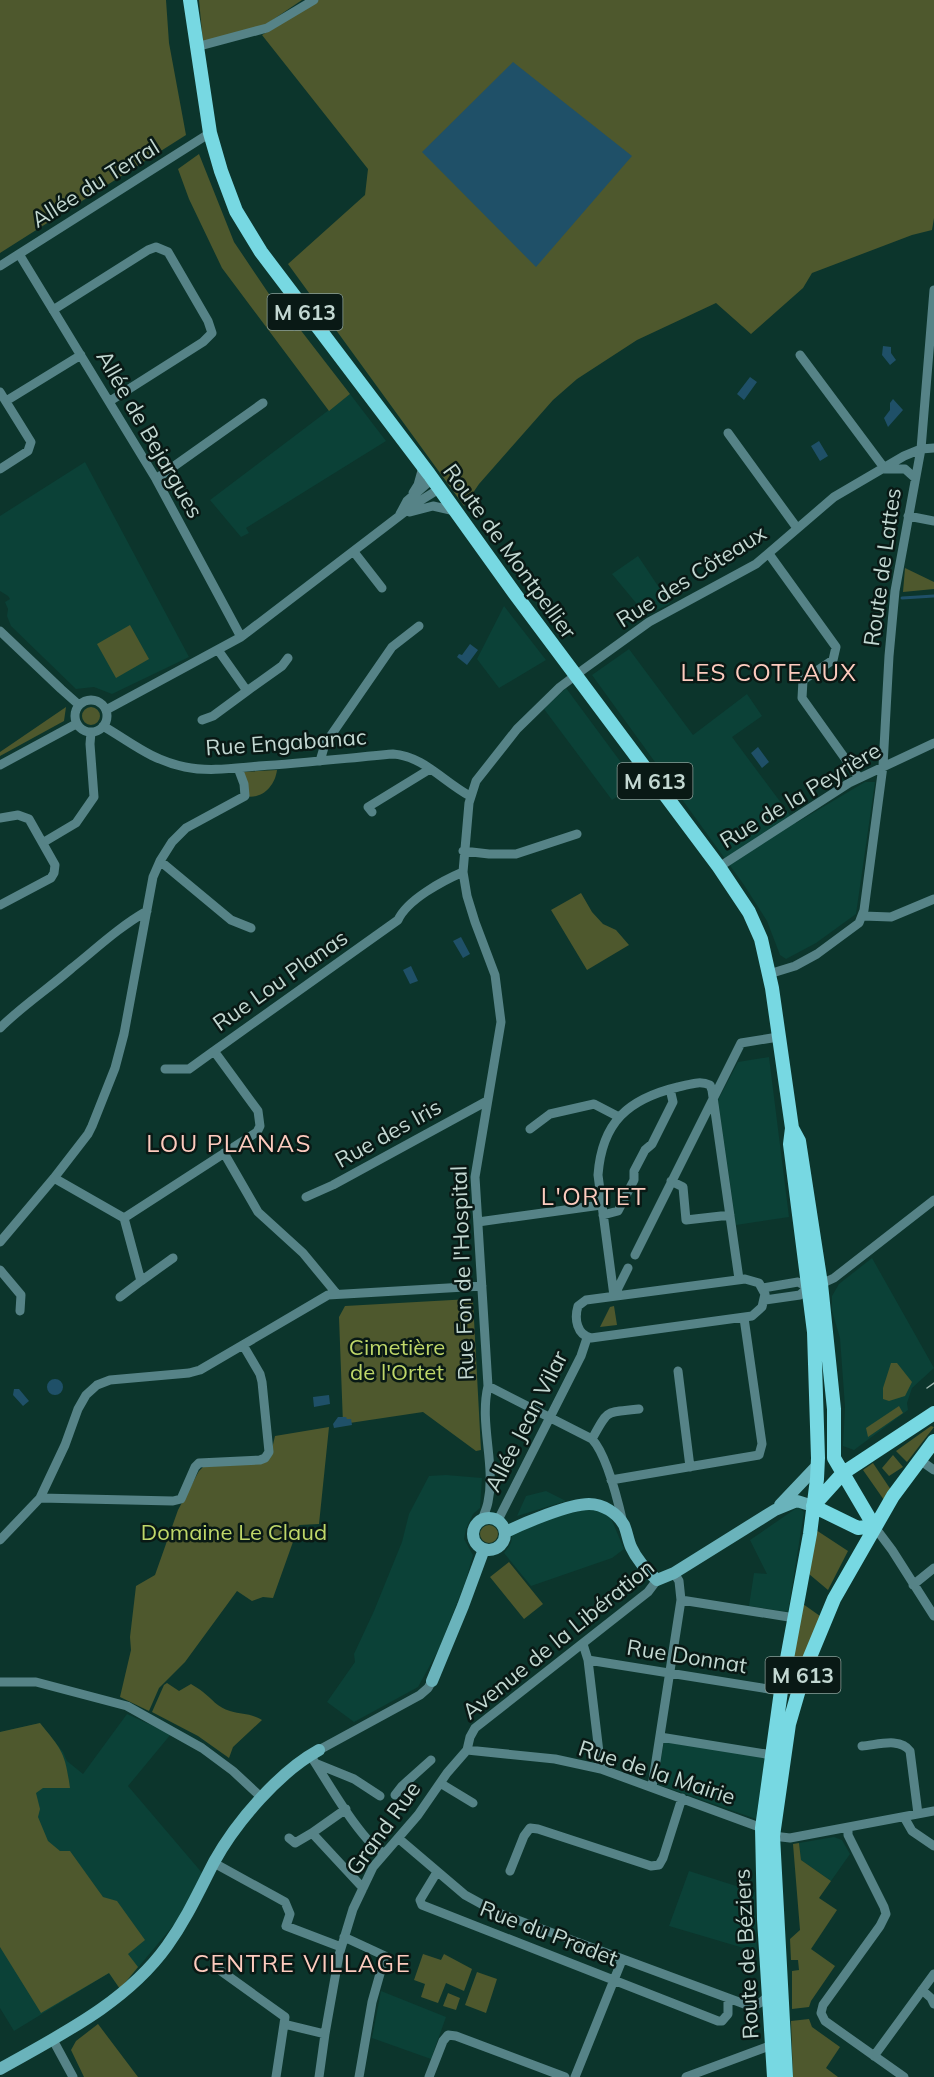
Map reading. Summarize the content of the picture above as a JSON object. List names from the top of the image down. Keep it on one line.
{"streets":{"main road":["M 613","Route de Montpellier","Route de Béziers"],"street":["Allée du Terral","Allée de Bejargues","Route de Lattes","Rue des Côteaux","Rue Engabanac","Rue de la Peyrière","Rue Lou Planas","Rue des Iris","Rue Fon de l'Hospital","Allée Jean Vilar","Avenue de la Libération","Rue Donnat","Rue de la Mairie","Grand Rue","Rue du Pradet"]},"crossings":[["Allée du Terral","Allée de Bejargues"],["Allée du Terral","Route de Montpellier"],["M 613","Route de Montpellier"],["M 613","Rue de la Mairie"],["M 613","Route de Béziers"],["Route de Montpellier","Rue des Côteaux"],["Route de Montpellier","Rue de la Peyrière"],["Route de Montpellier","Rue Fon de l'Hospital"],["Route de Montpellier","Avenue de la Libération"],["Route de Montpellier","Rue Donnat"],["Route de Montpellier","Rue de la Mairie"],["Route de Montpellier","Route de Béziers"],["Route de Lattes","Rue des Côteaux"],["Route de Lattes","Rue de la Peyrière"],["Rue des Côteaux","Rue Fon de l'Hospital"],["Rue Engabanac","Rue Fon de l'Hospital"],["Rue Lou Planas","Rue Fon de l'Hospital"],["Rue des Iris","Rue Fon de l'Hospital"],["Rue Fon de l'Hospital","Allée Jean Vilar"],["Avenue de la Libération","Rue de la Mairie"],["Avenue de la Libération","Grand Rue"],["Rue de la Mairie","Grand Rue"],["Rue de la Mairie","Route de Béziers"]],"districts":["LES COTEAUX","LOU PLANAS","L'ORTET","CENTRE VILLAGE"],"parks":["Cimetière de l'Ortet","Domaine Le Claud"]}
